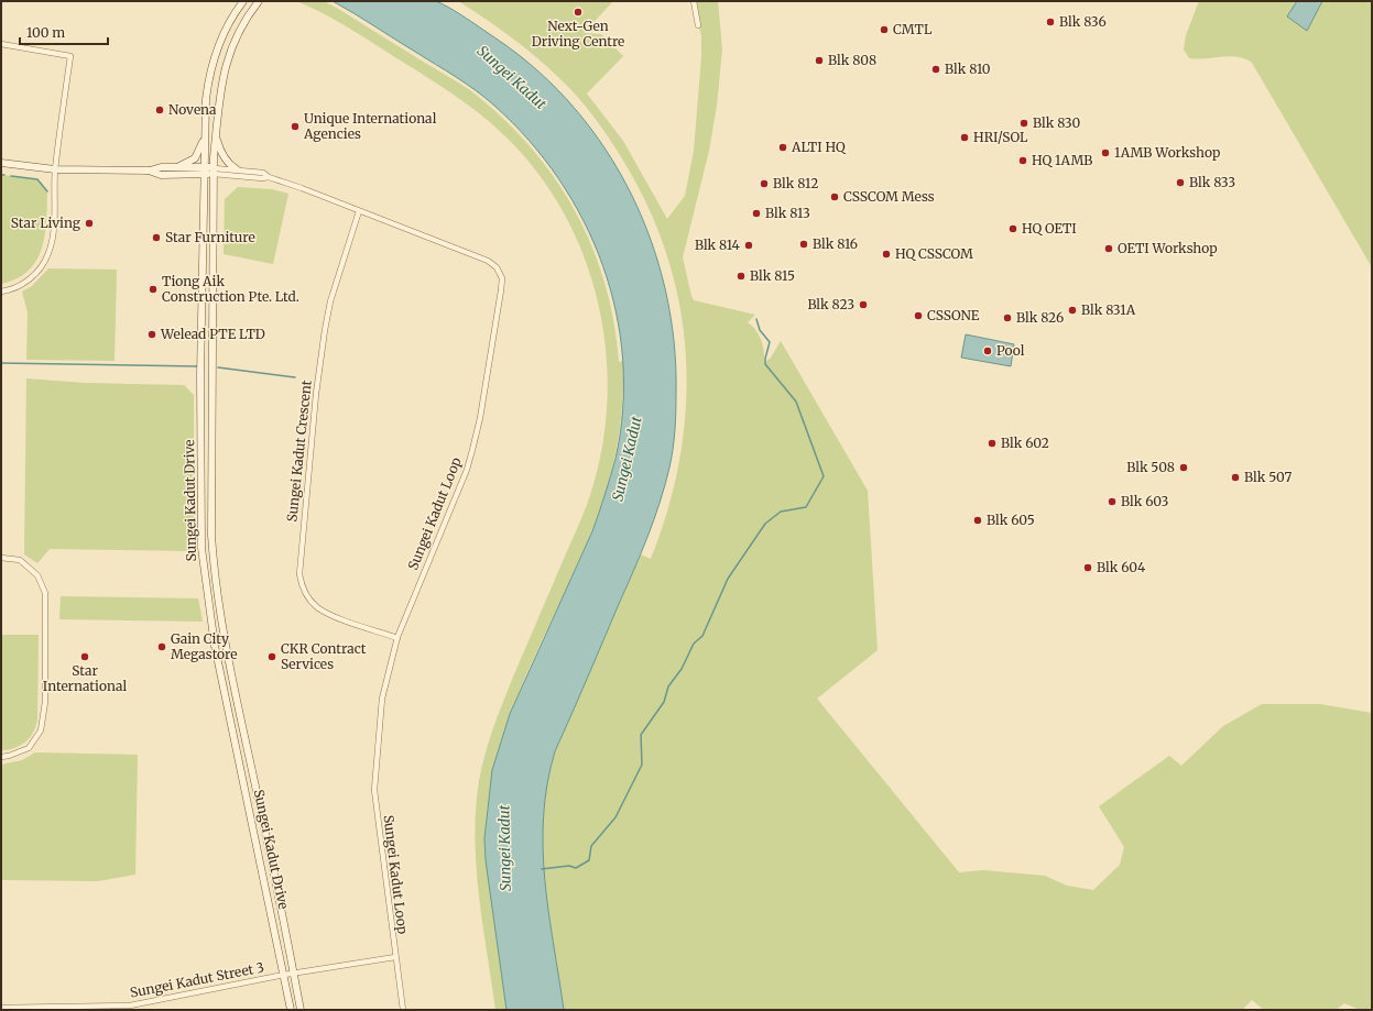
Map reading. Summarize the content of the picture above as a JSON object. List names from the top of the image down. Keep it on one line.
{"streets":{"main road":["Sungei Kadut Drive"],"street":["Sungei Kadut Crescent","Sungei Kadut Loop","Sungei Kadut Street 3"]},"crossings":[["Sungei Kadut Crescent","Sungei Kadut Loop"],["Sungei Kadut Drive","Sungei Kadut Loop"],["Sungei Kadut Drive","Sungei Kadut Street 3"],["Sungei Kadut Loop","Sungei Kadut Street 3"]],"water":["Sungei Kadut"],"places":["Next-Gen Driving Centre","Blk 836","CMTL","Blk 808","Blk 810","Novena","Blk 830","Unique International Agencies","HRI/SOL","ALTI HQ","1AMB Workshop","HQ 1AMB","Blk 833","Blk 812","CSSCOM Mess","Blk 813","Star Living","HQ OETI","Star Furniture","Blk 816","Blk 814","OETI Workshop","HQ CSSCOM","Blk 815","Tiong Aik Construction Pte. Ltd.","Blk 823","Blk 831A","CSSONE","Blk 826","Welead PTE LTD","Pool","Blk 602","Blk 508","Blk 507","Blk 603","Blk 605","Blk 604","Gain City Megastore","Star International","CKR Contract Services"],"scale_bar":"100 m"}
